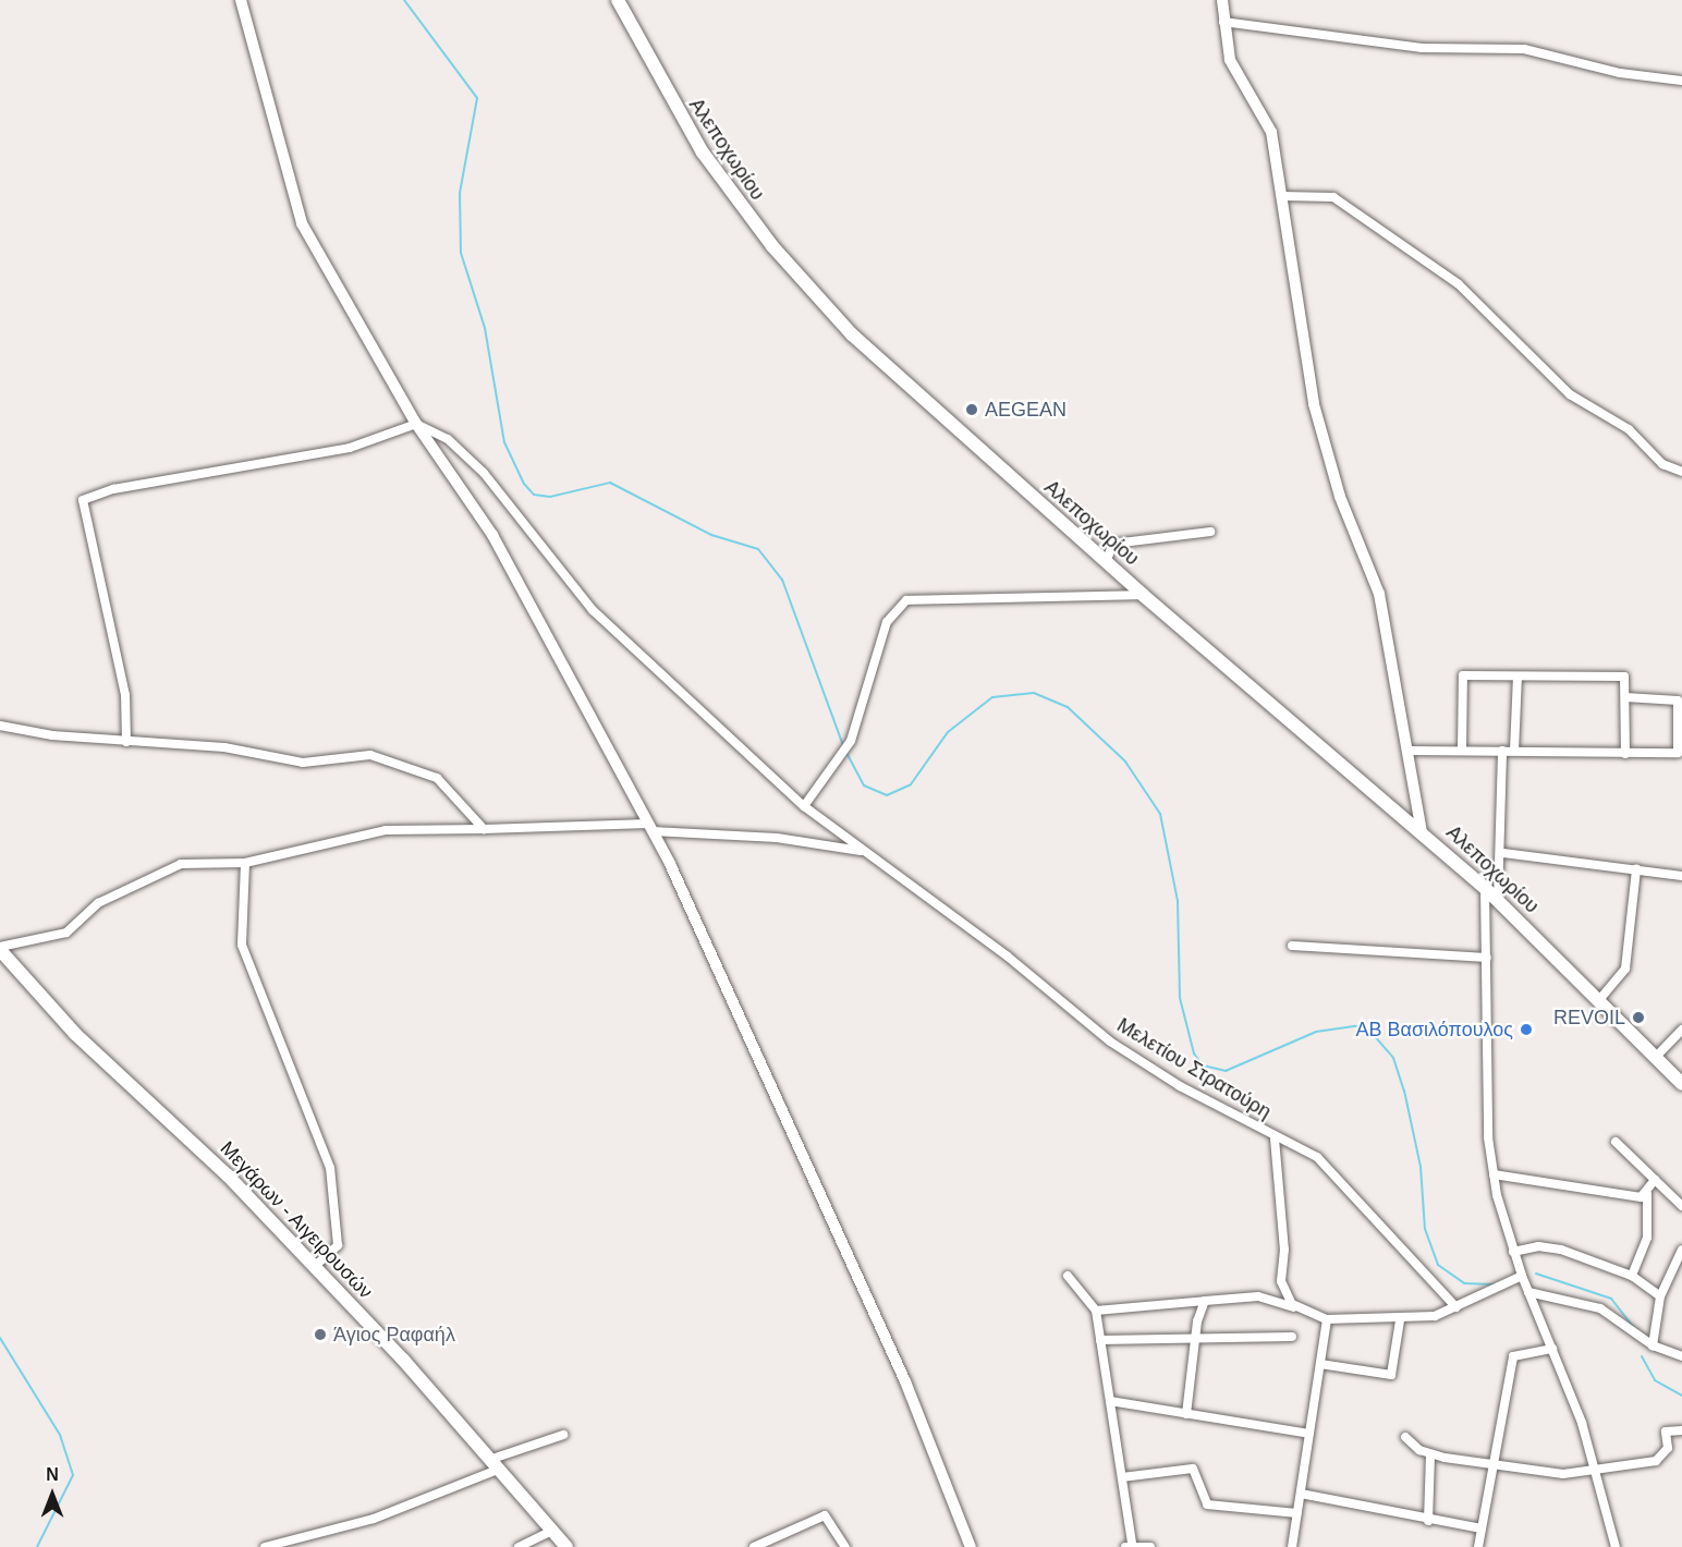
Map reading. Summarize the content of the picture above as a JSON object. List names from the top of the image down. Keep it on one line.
{"streets":{"main road":["Αλεποχωρίου","Μεγάρων - Αιγειρουσών"],"street":["Μελετίου Στρατούρη"]},"places":["AEGEAN","REVOIL","ΑΒ Βασιλόπουλος","Άγιος Ραφαήλ"],"north":"top"}
